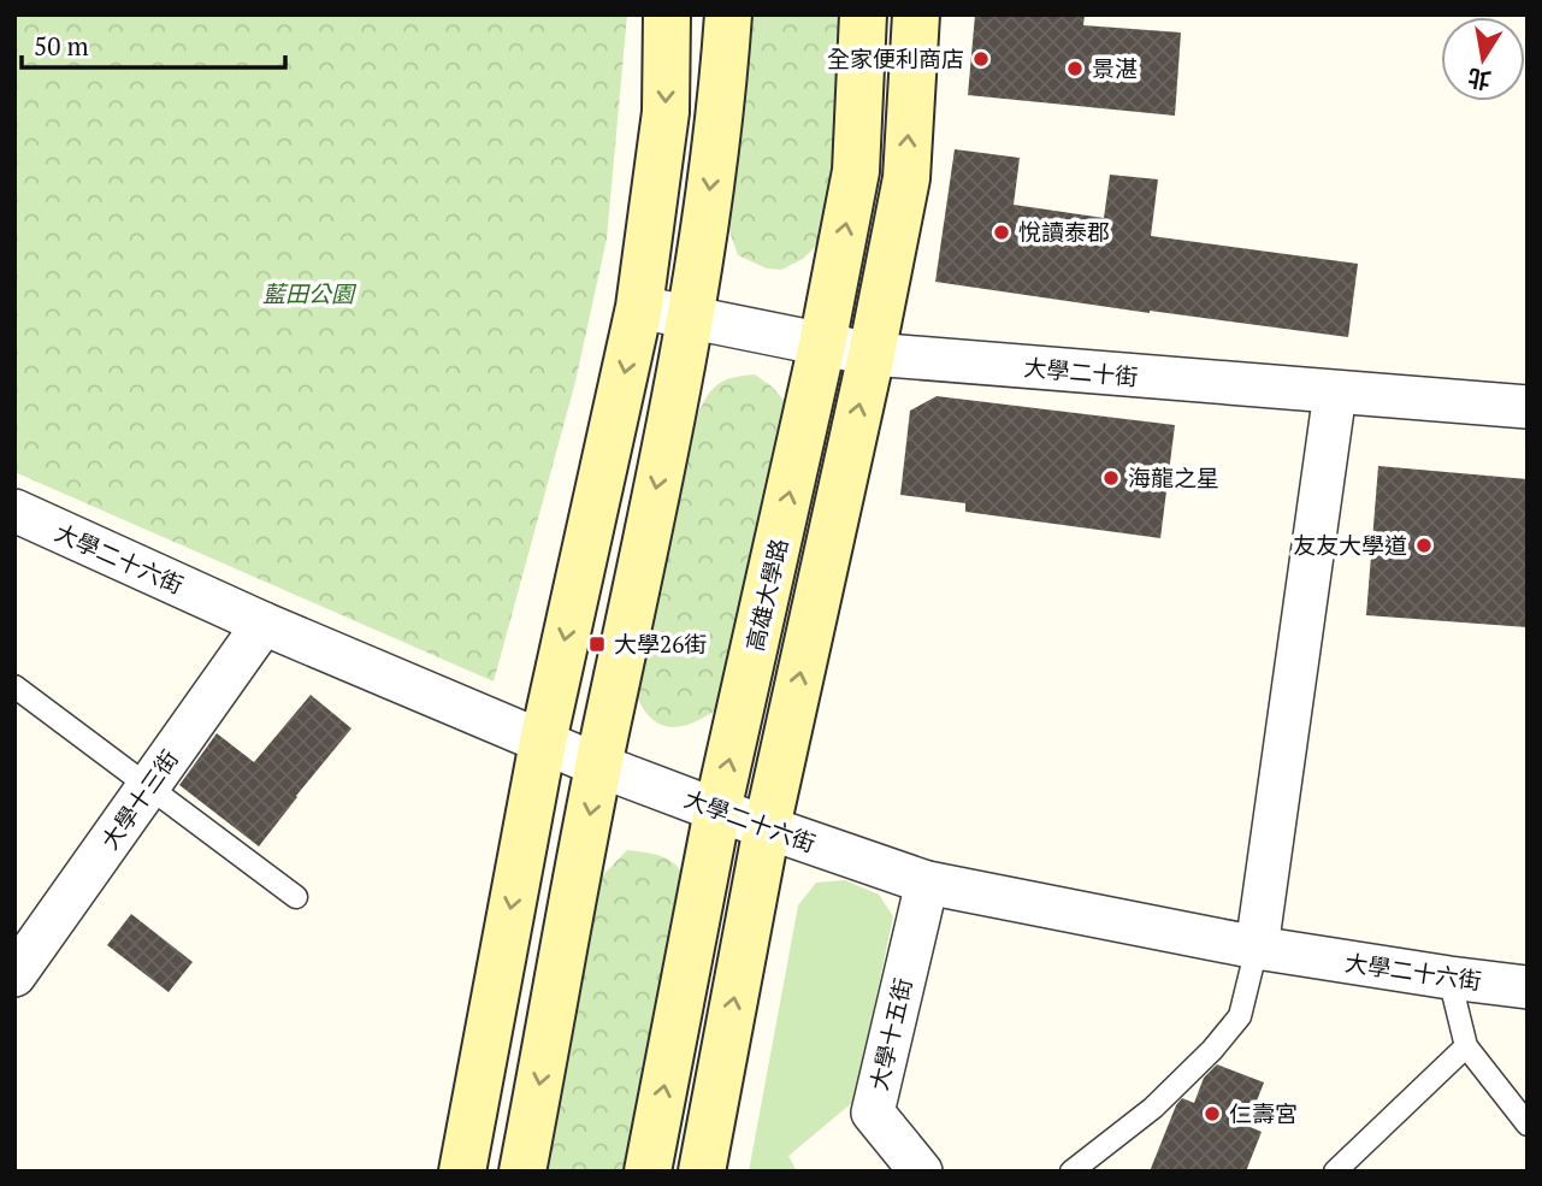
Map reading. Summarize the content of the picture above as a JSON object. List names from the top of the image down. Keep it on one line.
{"streets":{"street":["大學二十街","大學二十六街","高雄大學路","大學十三街","大學十五街"]},"crossings":[["大學二十街","高雄大學路"],["大學二十六街","高雄大學路"],["大學二十六街","大學十三街"],["大學二十六街","大學十五街"]],"parks":["藍田公園"],"places":{"other":["全家便利商店","景湛","悅讀泰郡","海龍之星","友友大學道","仁壽宮"],"transit":["大學26街"]},"scale_bar":"50 m","north":"bottom"}
